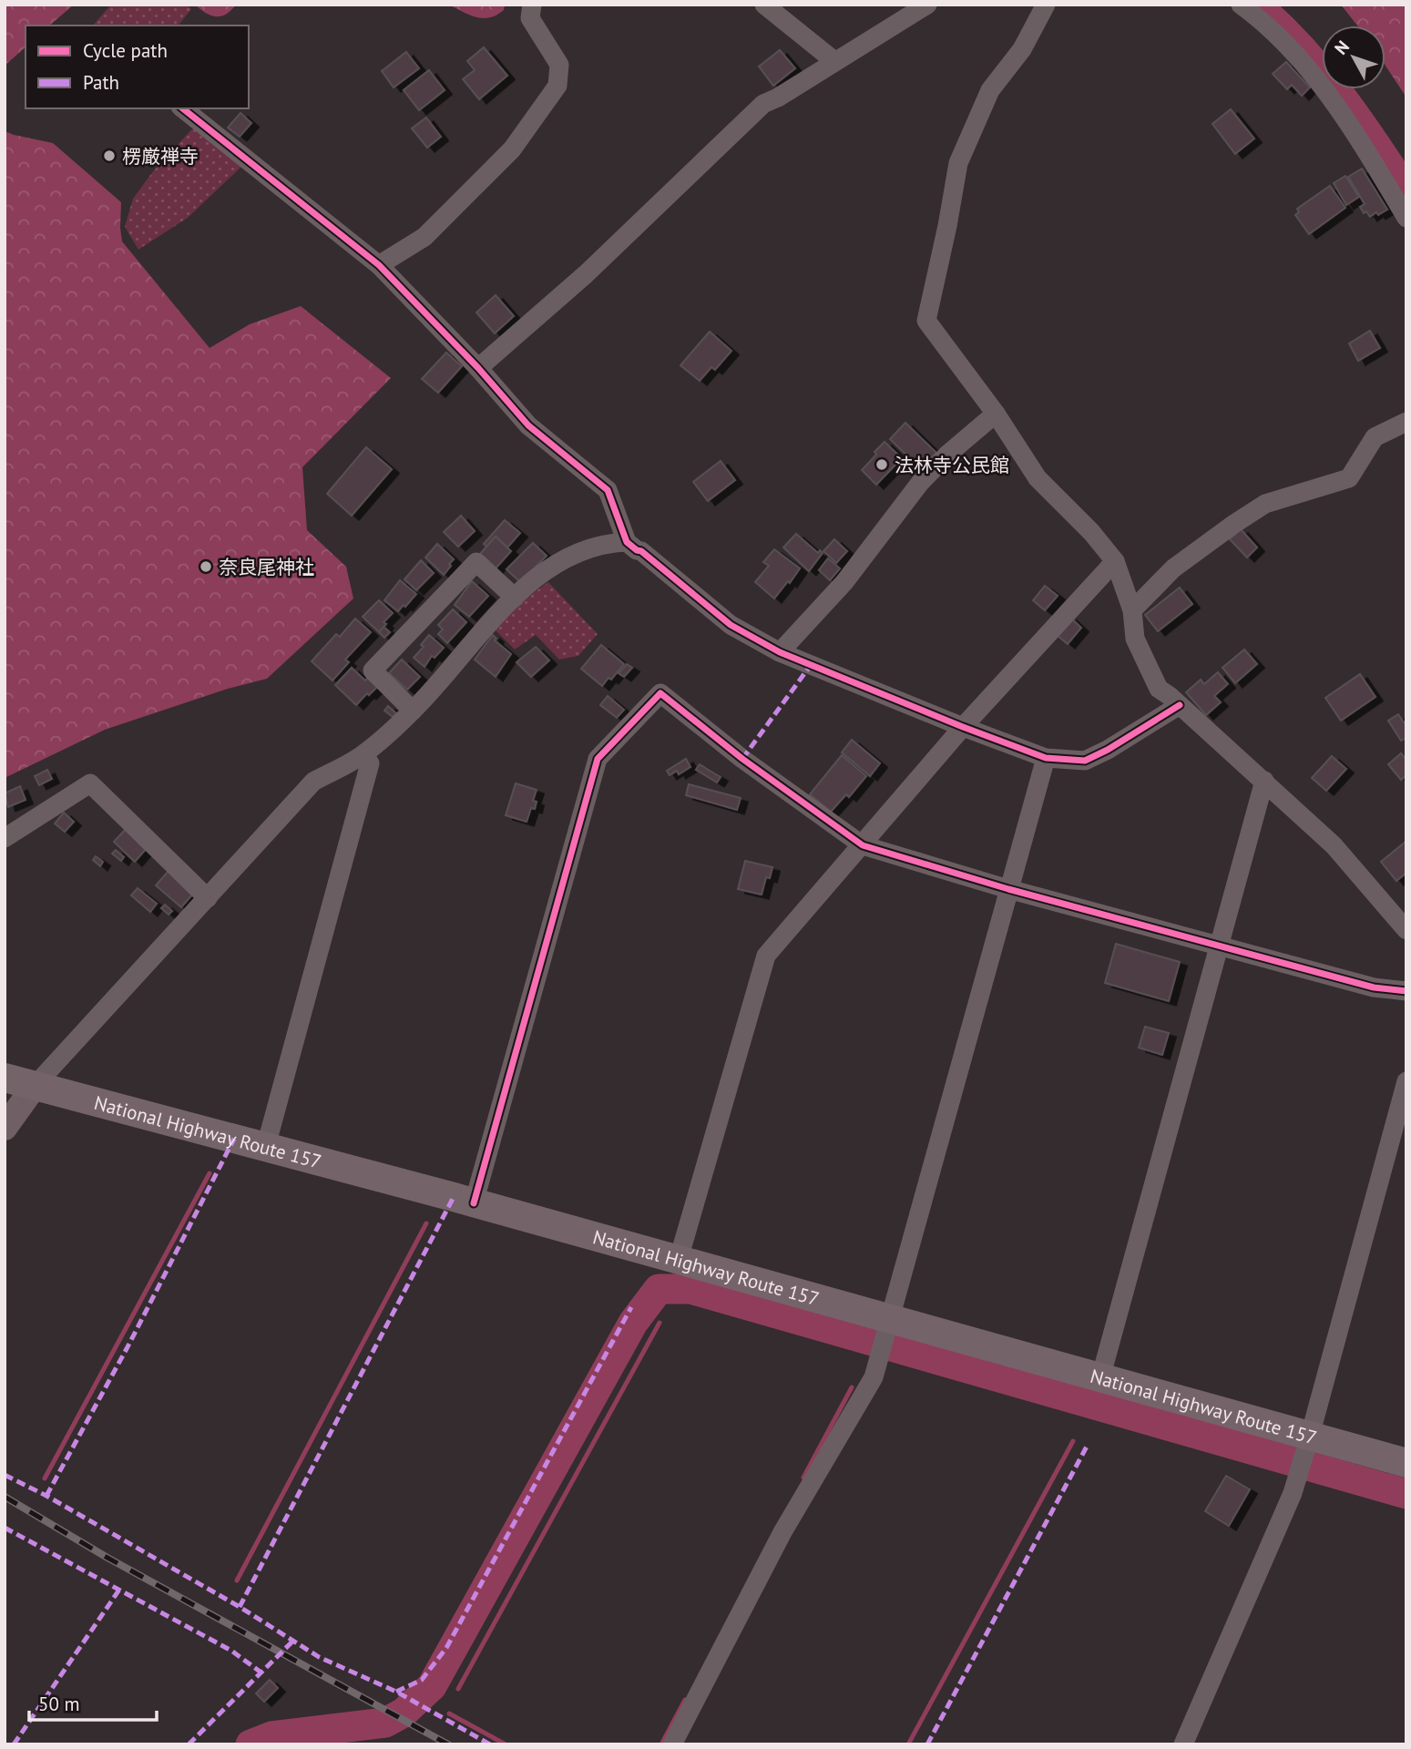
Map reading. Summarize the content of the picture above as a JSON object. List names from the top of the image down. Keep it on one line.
{"streets":{"highway":["National Highway Route 157"]},"places":["楞厳禅寺","法林寺公民館","奈良尾神社"],"legend":["Cycle path","Path"],"scale_bar":"50 m","north":"top left"}
